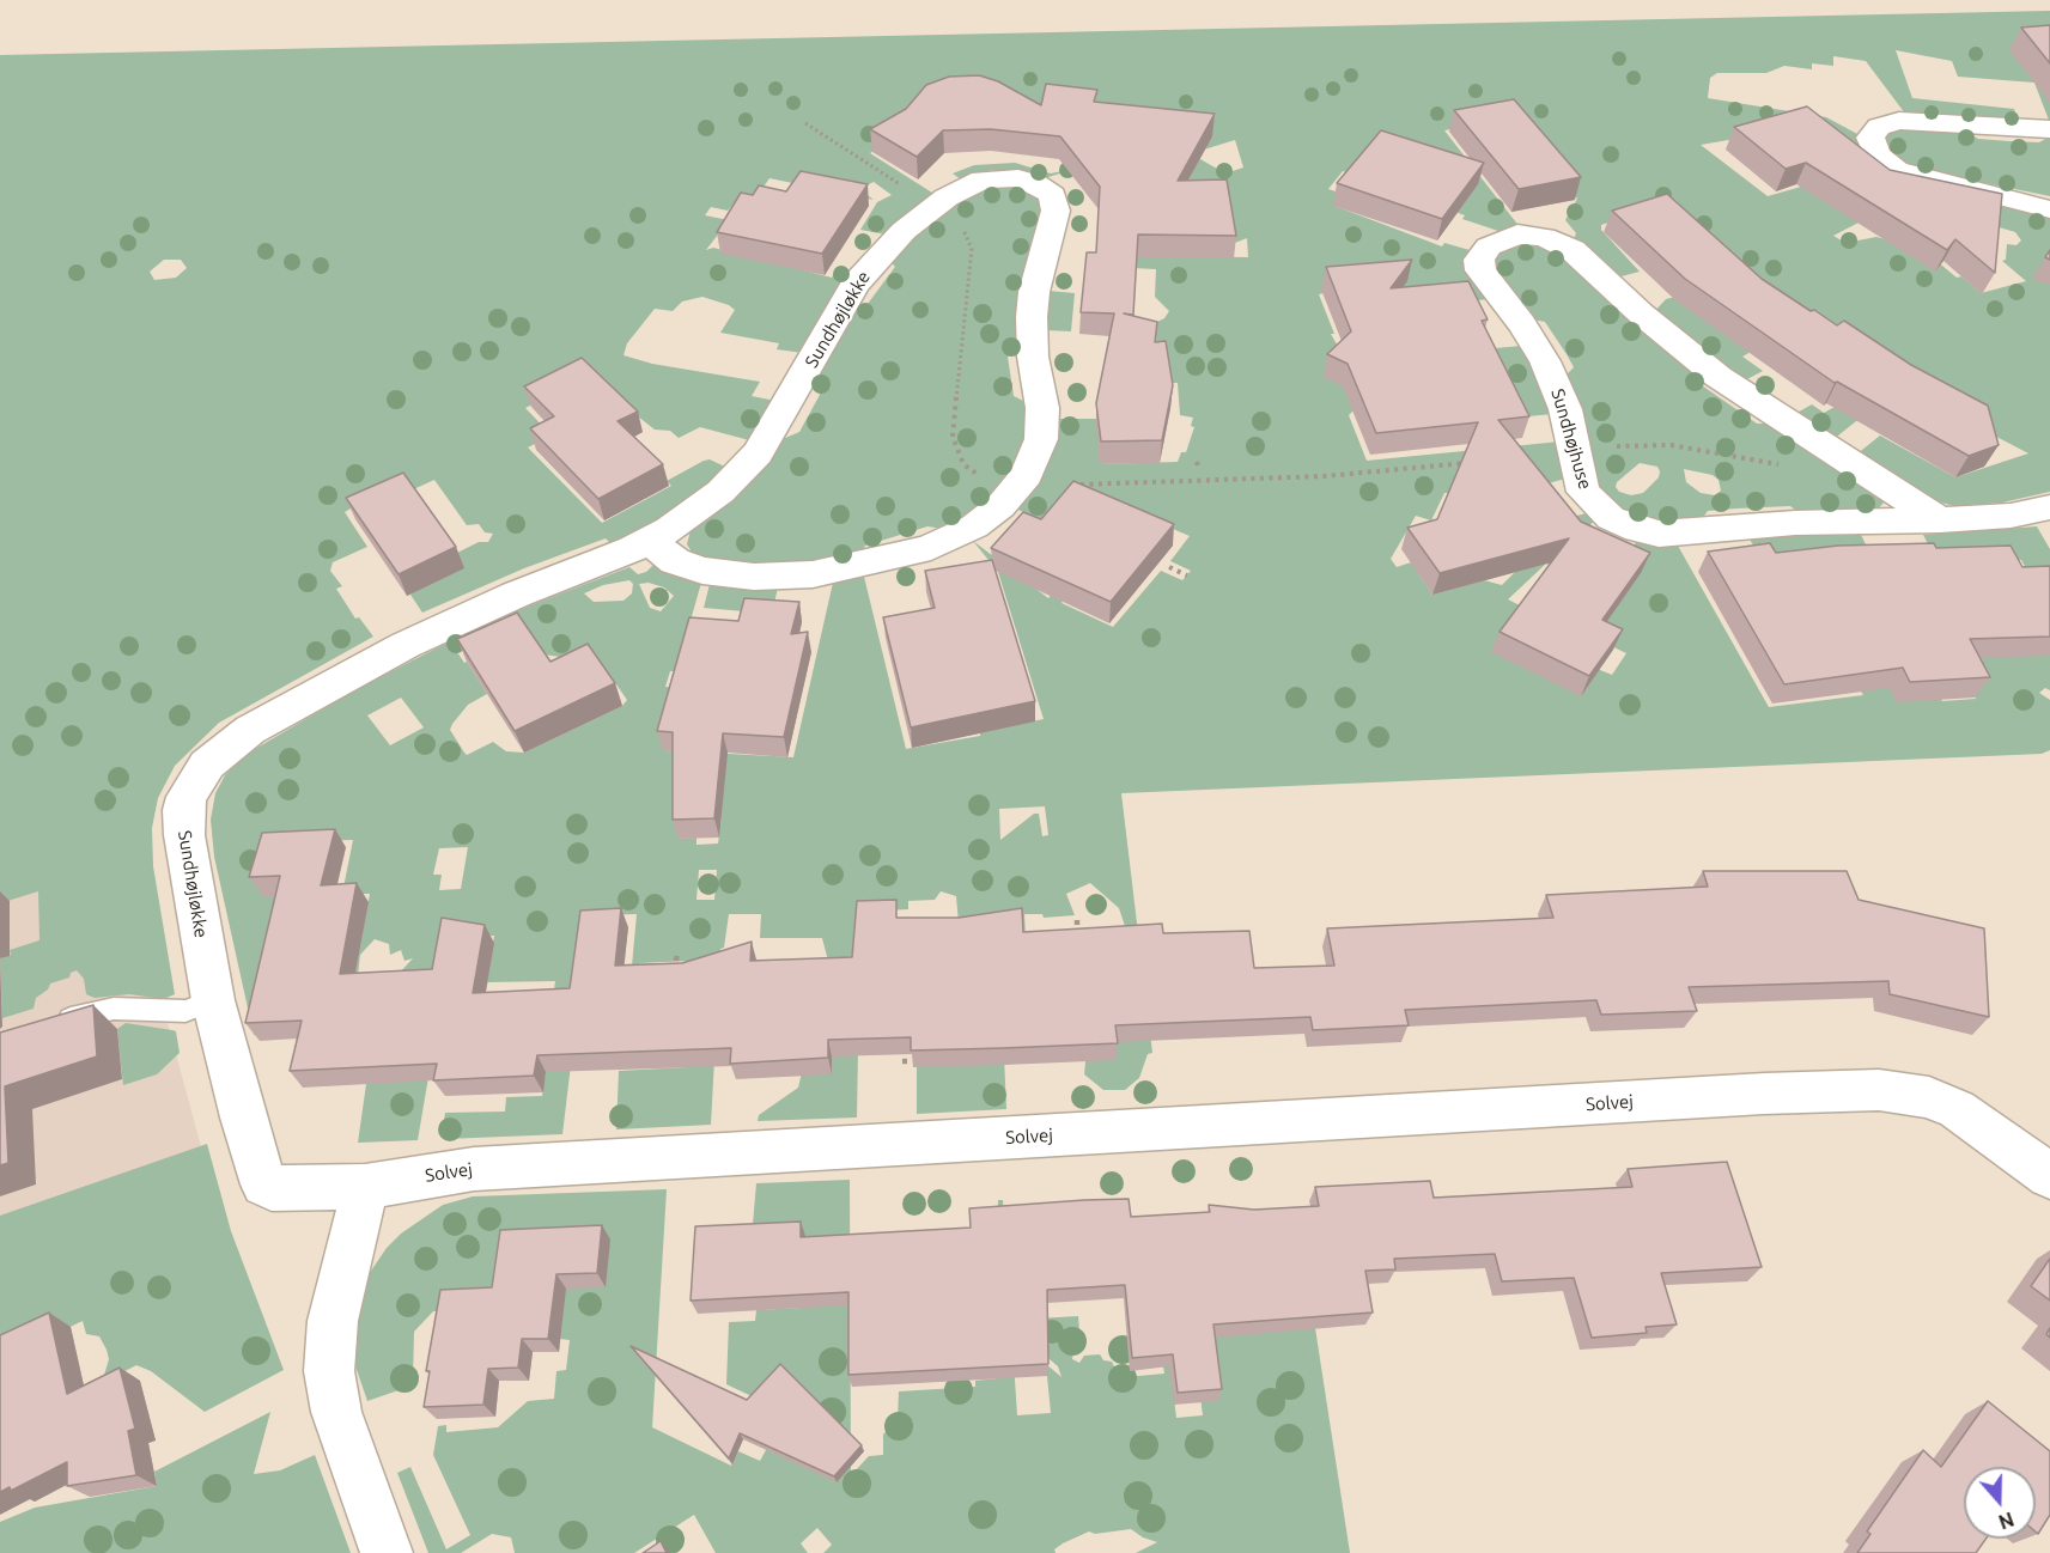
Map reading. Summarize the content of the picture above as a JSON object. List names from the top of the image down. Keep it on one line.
{"streets":{"street":["Sundhøjløkke","Sundhøjhuse","Solvej"]},"crossings":[["Sundhøjløkke","Solvej"]],"north":"bottom"}
